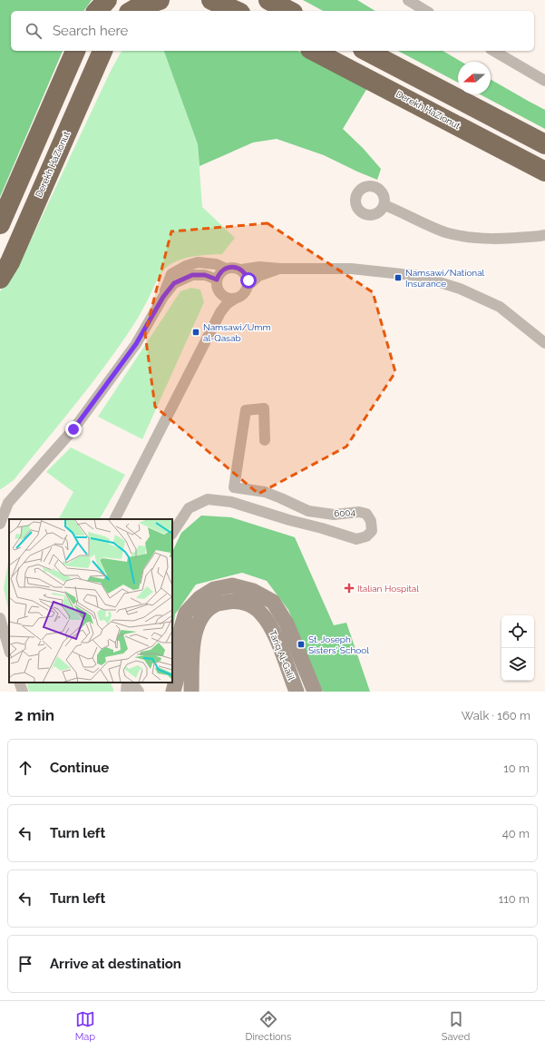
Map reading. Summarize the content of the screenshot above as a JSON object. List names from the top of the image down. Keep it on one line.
{"streets":{"highway":["Derekh HaZionut"],"street":["6004","Tariq Al-Galil"]},"places":{"transit":["Namsawi/National Insurance","Namsawi/Umm al-Qasab","St. Joseph Sisters' School"],"health":["Italian Hospital"]},"north":"left","page":{"search":"Search here","heading":["2 min","Walk · 160 m"],"list":[["Continue","10 m"],["Turn left","40 m"],["Turn left","110 m"],"Arrive at destination"],"nav":["Map","Directions","Saved"]}}
